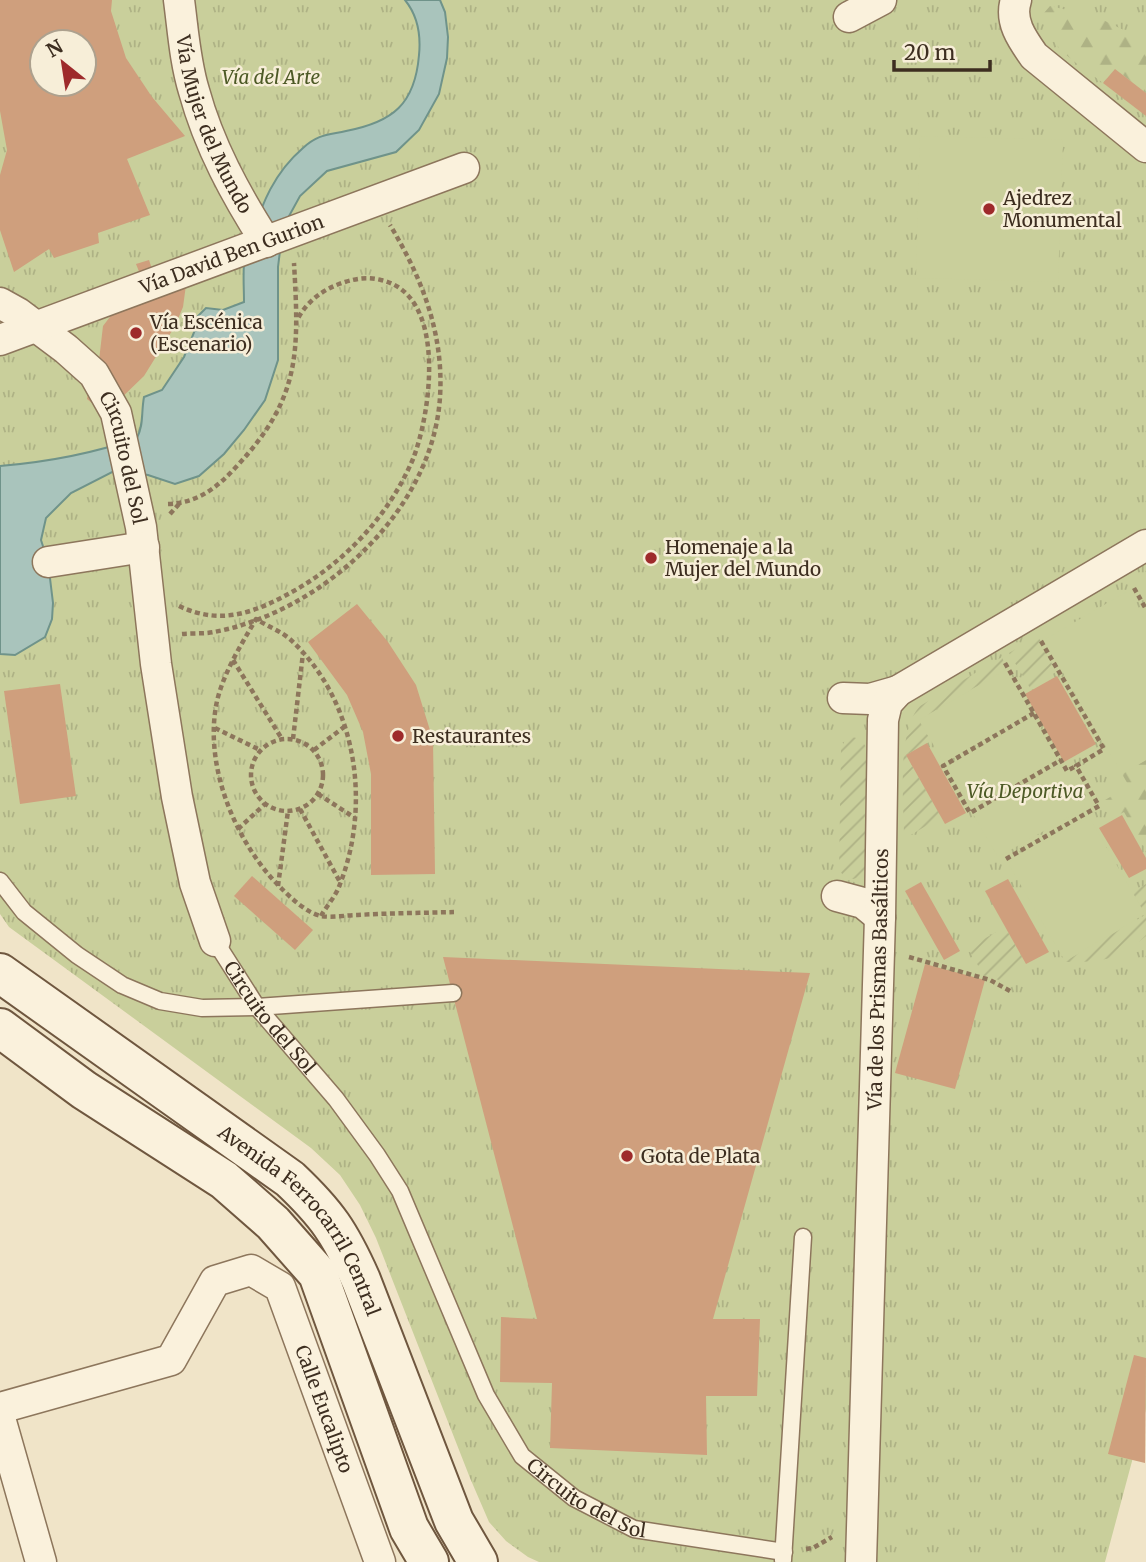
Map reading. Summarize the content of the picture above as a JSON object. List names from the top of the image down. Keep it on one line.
{"streets":{"street":["Vía Mujer del Mundo","Vía David Ben Gurion","Circuito del Sol","Vía de los Prismas Basálticos","Avenida Ferrocarril Central","Calle Eucalipto"]},"crossings":[["Vía Mujer del Mundo","Vía David Ben Gurion"],["Vía David Ben Gurion","Circuito del Sol"]],"parks":["Vía del Arte","Vía Deportiva"],"places":["Ajedrez Monumental","Vía Escénica (Escenario)","Homenaje a la Mujer del Mundo","Restaurantes","Gota de Plata"],"scale_bar":"20 m","north":"top left"}
